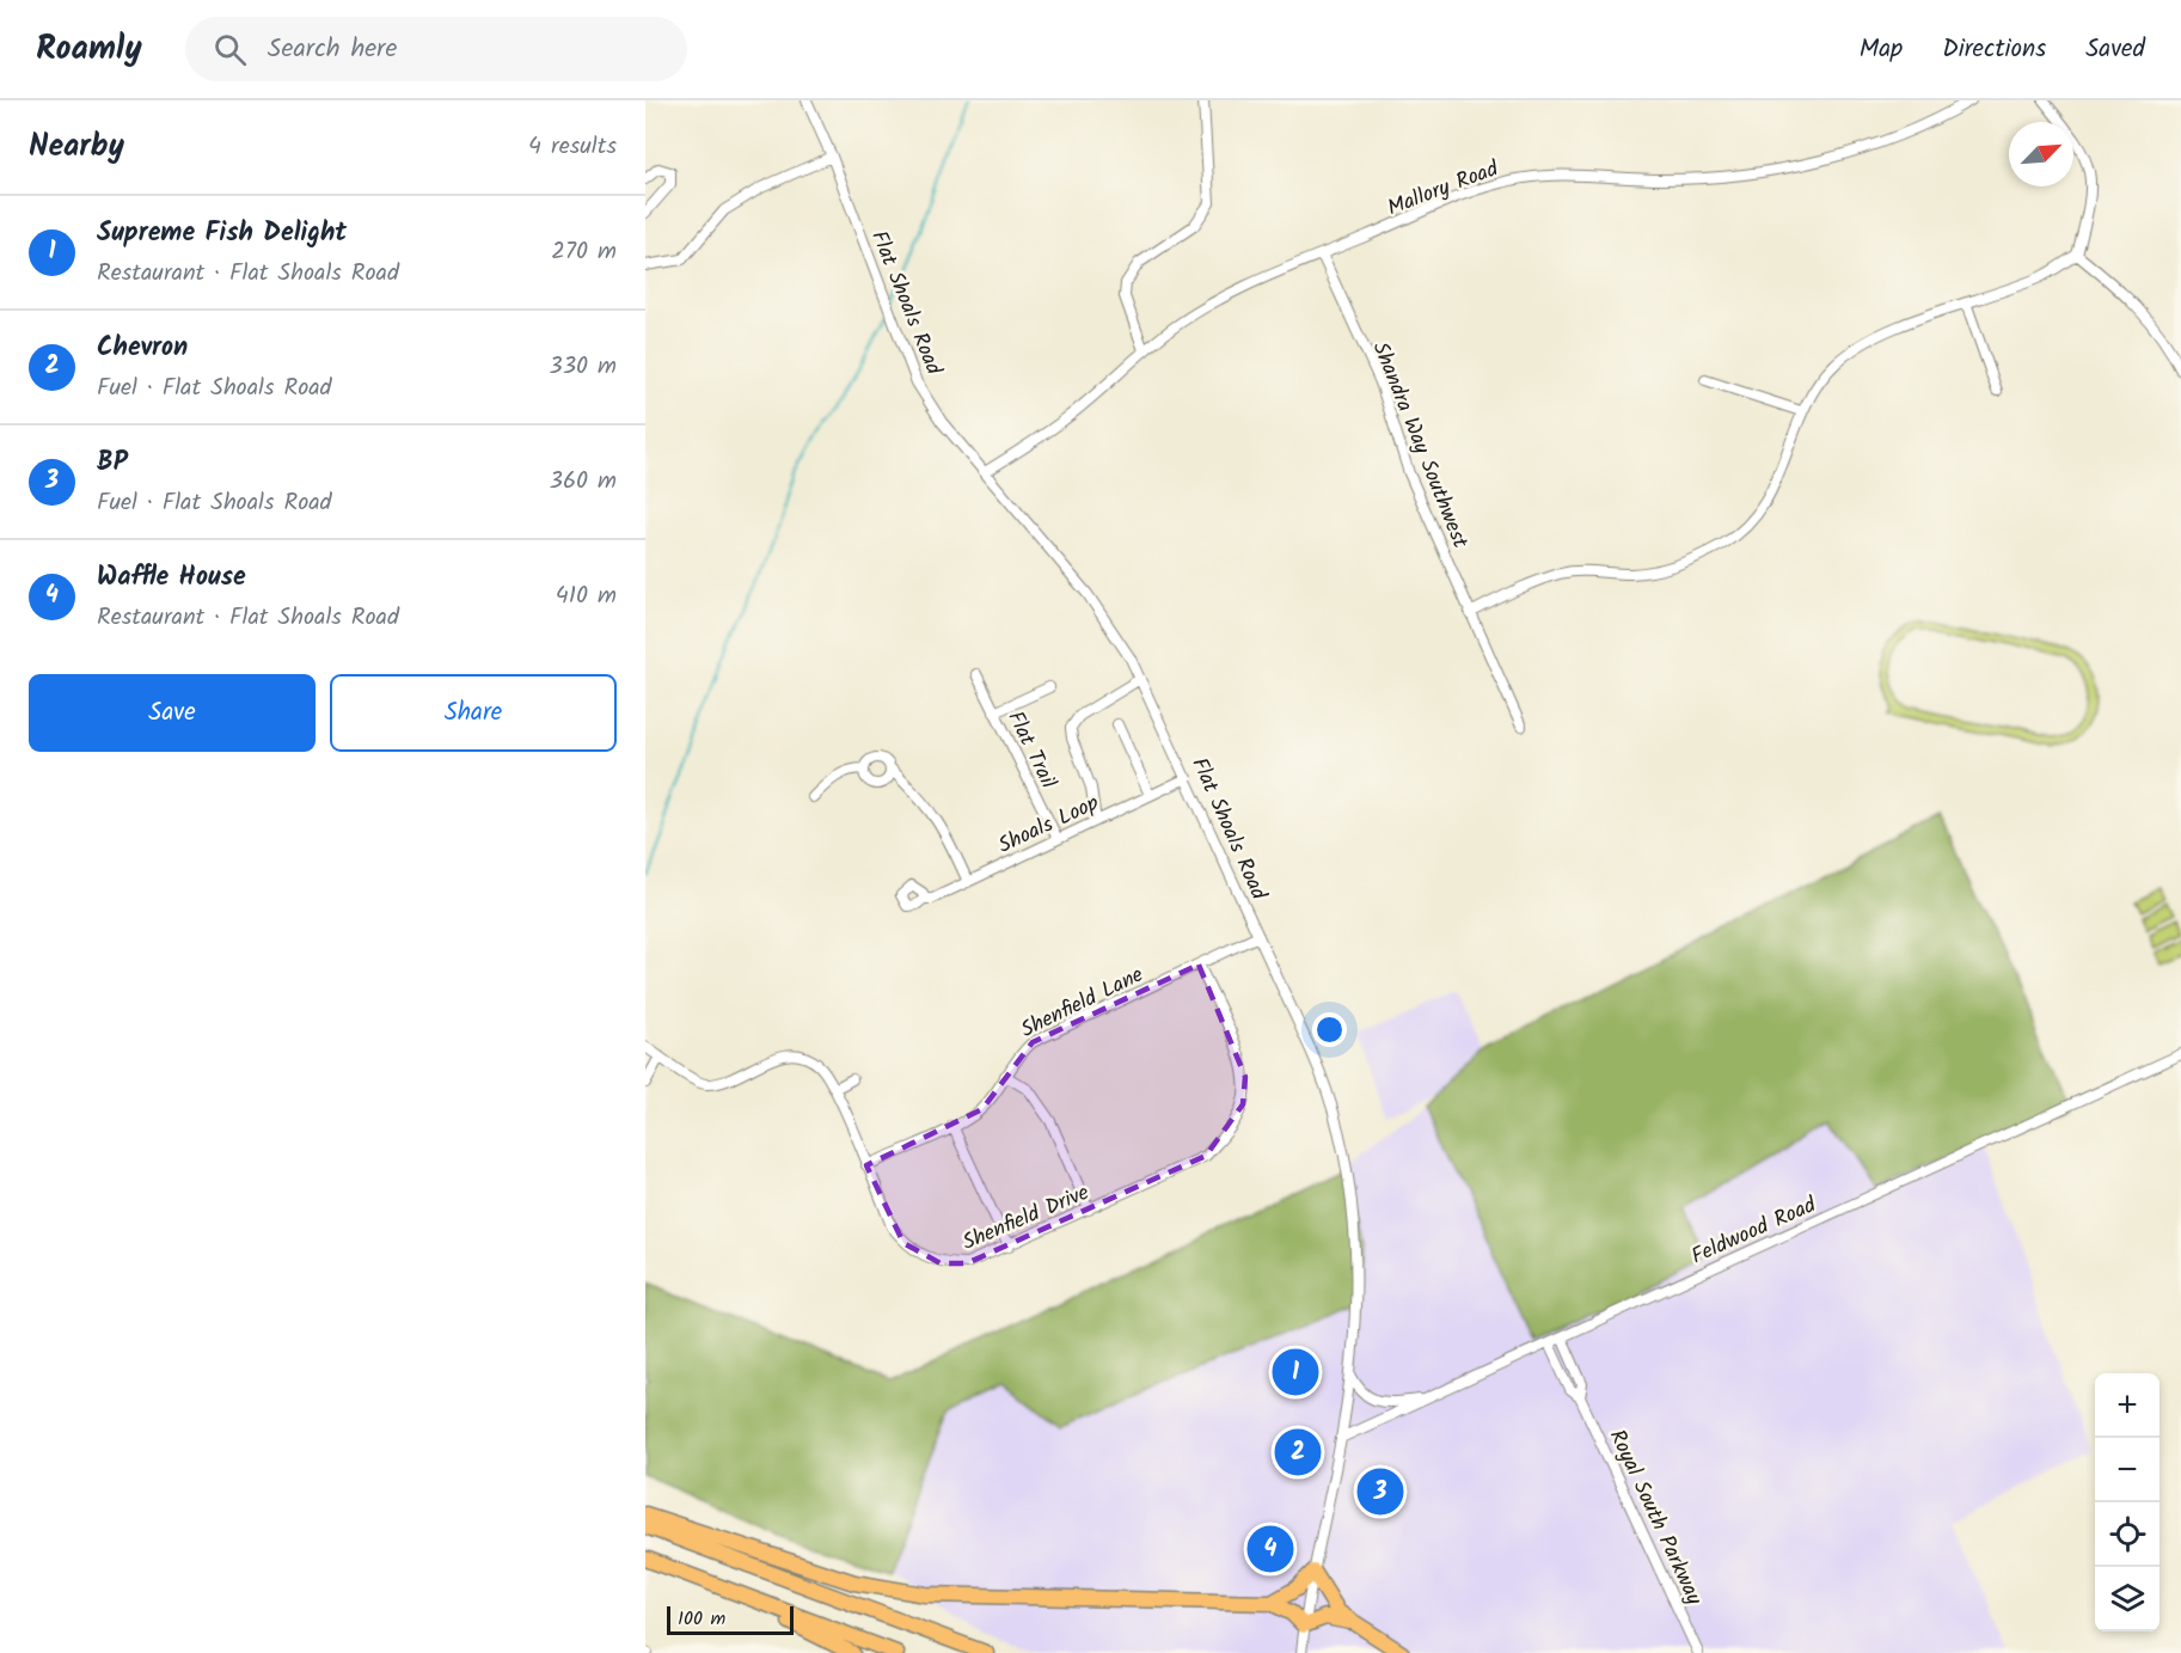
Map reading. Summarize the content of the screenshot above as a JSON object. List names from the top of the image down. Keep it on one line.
{"streets":{"street":["Mallory Road","Flat Shoals Road","Shandra Way Southwest","Flat Trail","Shoals Loop","Shenfield Lane","Shenfield Drive","Feldwood Road","Royal South Parkway"]},"crossings":[["Mallory Road","Flat Shoals Road"],["Mallory Road","Shandra Way Southwest"],["Flat Shoals Road","Shoals Loop"],["Flat Shoals Road","Shenfield Lane"],["Flat Shoals Road","Feldwood Road"],["Flat Trail","Shoals Loop"],["Shenfield Lane","Shenfield Drive"],["Feldwood Road","Royal South Parkway"]],"scale_bar":"100 m","north":"top right","page":{"header":"Roamly","search":"Search here","nav":["Map","Directions","Saved"],"heading":["Nearby","4 results"],"list":[{"mark":"1","name":"Supreme Fish Delight","note":"Restaurant · Flat Shoals Road","value":"270 m"},{"mark":"2","name":"Chevron","note":"Fuel · Flat Shoals Road","value":"330 m"},{"mark":"3","name":"BP","note":"Fuel · Flat Shoals Road","value":"360 m"},{"mark":"4","name":"Waffle House","note":"Restaurant · Flat Shoals Road","value":"410 m"}],"buttons":["Save","Share"],"pins":["1","2","3","4"],"map_buttons":["+","−"],"scale":"100 m"}}
